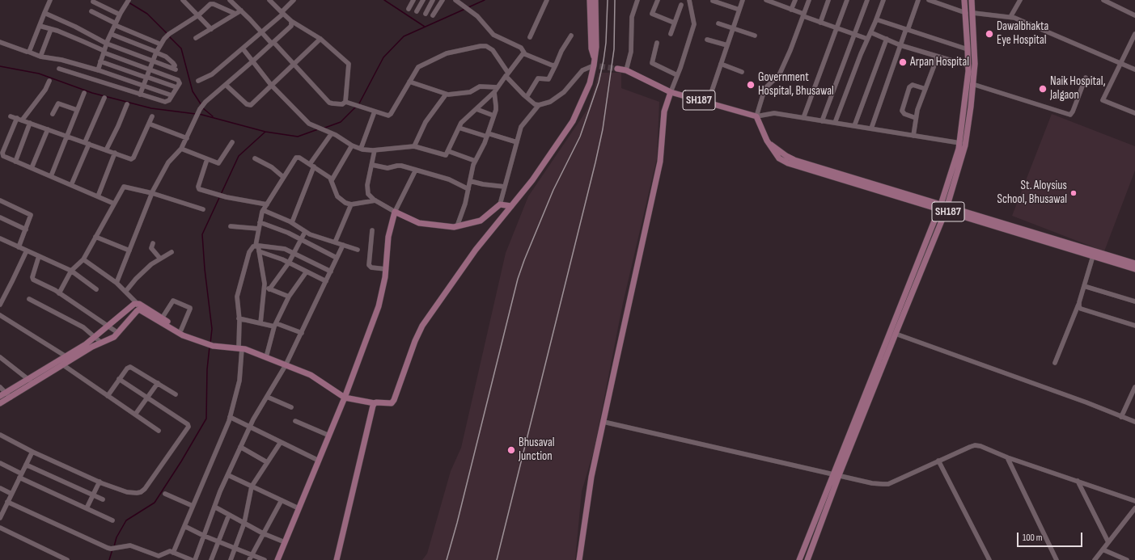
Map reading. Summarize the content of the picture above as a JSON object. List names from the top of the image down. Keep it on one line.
{"streets":{"main road":["SH187"]},"places":["Dawalbhakta Eye Hospital","Arpan Hospital","Government Hospital, Bhusawal","Naik Hospital, Jalgaon","St. Aloysius School, Bhusawal","Bhusaval Junction"],"scale_bar":"100 m"}
